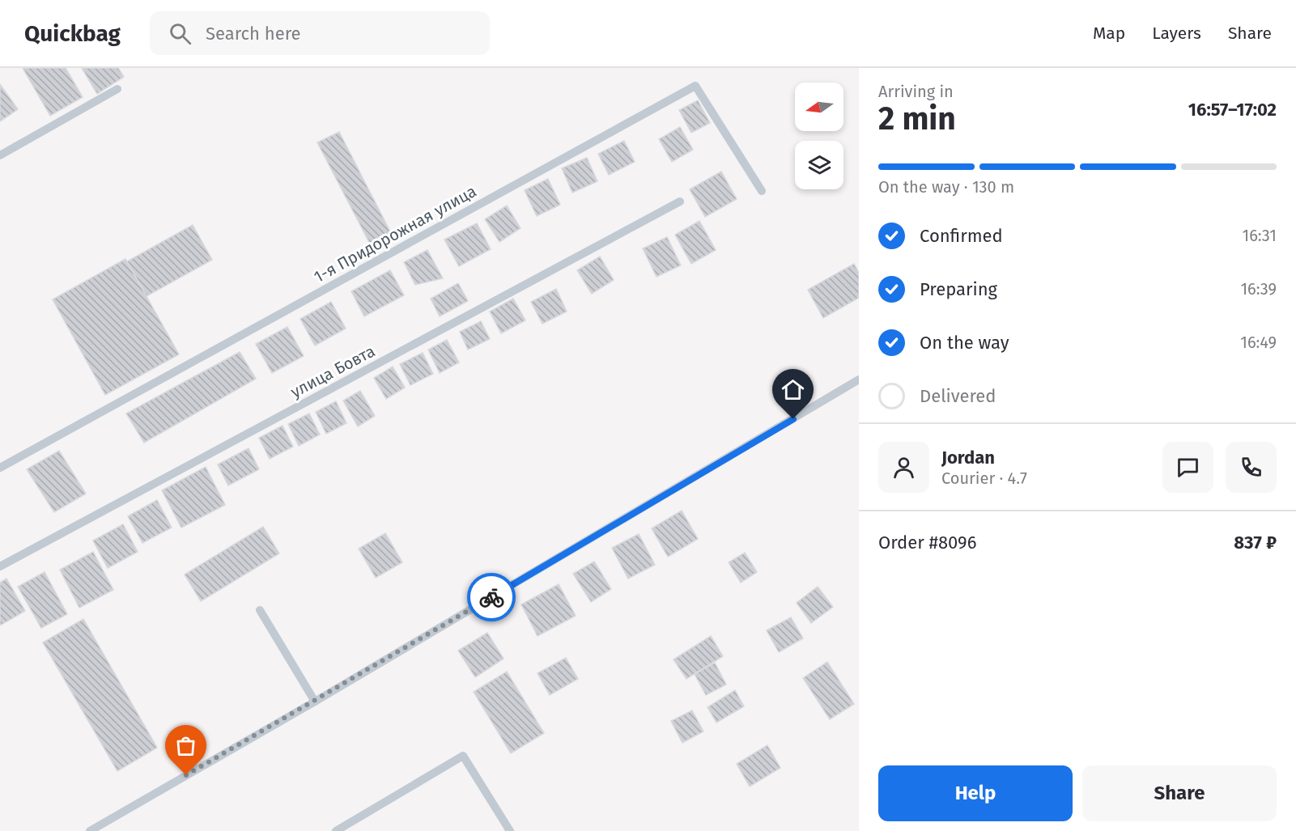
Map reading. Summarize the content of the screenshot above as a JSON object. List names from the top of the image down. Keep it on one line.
{"streets":{"lane":["1-я Придорожная улица","улица Бовта"]},"north":"left","page":{"header":"Quickbag","search":"Search here","nav":["Map","Layers","Share"],"heading":["2 min","Arriving in","16:57–17:02"],"panel":["Jordan","Courier · 4.7","Order #8096","837 ₽"],"bar":"On the way · 130 m","list":[["Confirmed","16:31"],["Preparing","16:39"],["On the way","16:49"],"Delivered"],"buttons":["Help","Share"]}}
